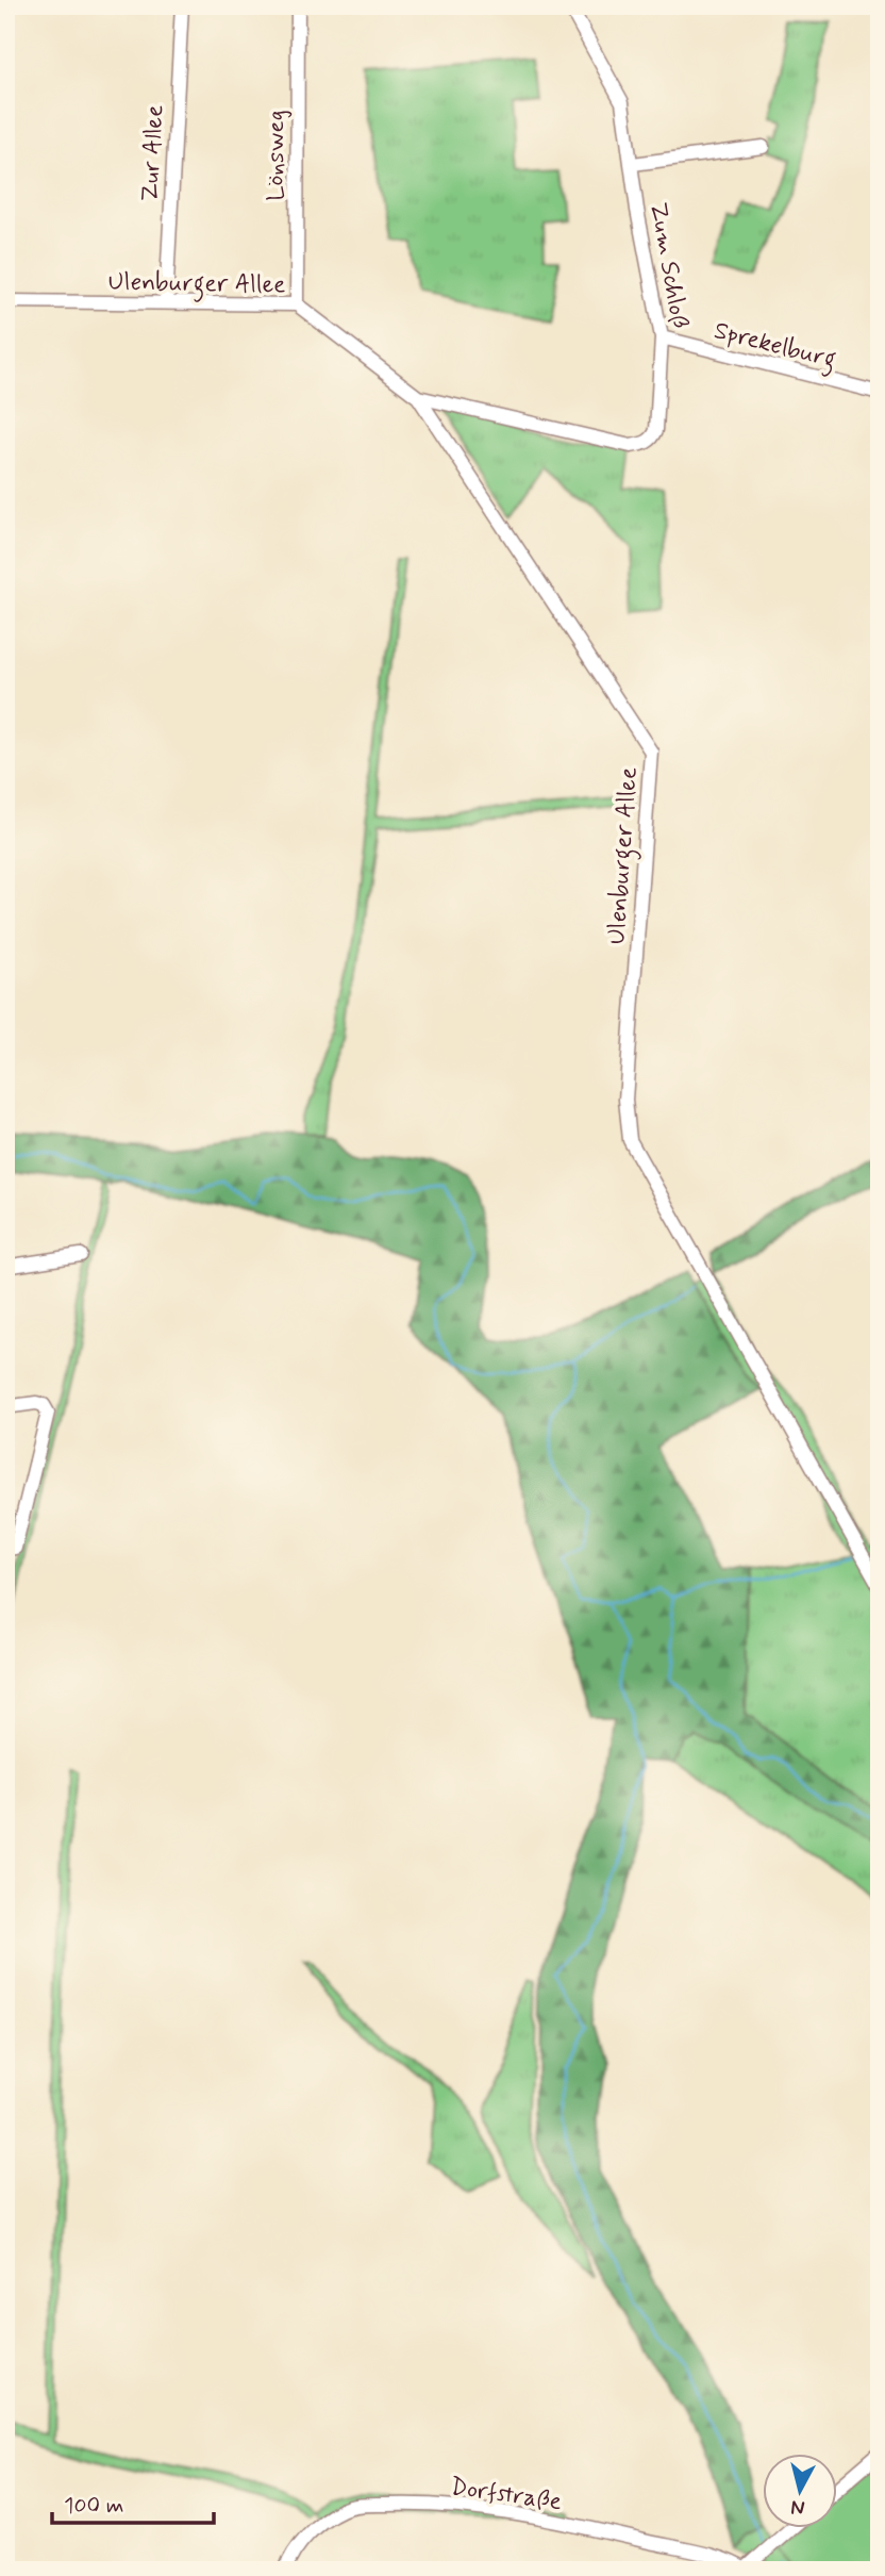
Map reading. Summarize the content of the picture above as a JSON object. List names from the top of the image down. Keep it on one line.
{"streets":{"street":["Zur Allee","Lönsweg","Zum Schloß","Ulenburger Allee","Sprekelburg","Dorfstraße"]},"crossings":[["Zur Allee","Ulenburger Allee"],["Lönsweg","Ulenburger Allee"],["Zum Schloß","Ulenburger Allee"],["Zum Schloß","Sprekelburg"]],"scale_bar":"100 m","north":"bottom"}
